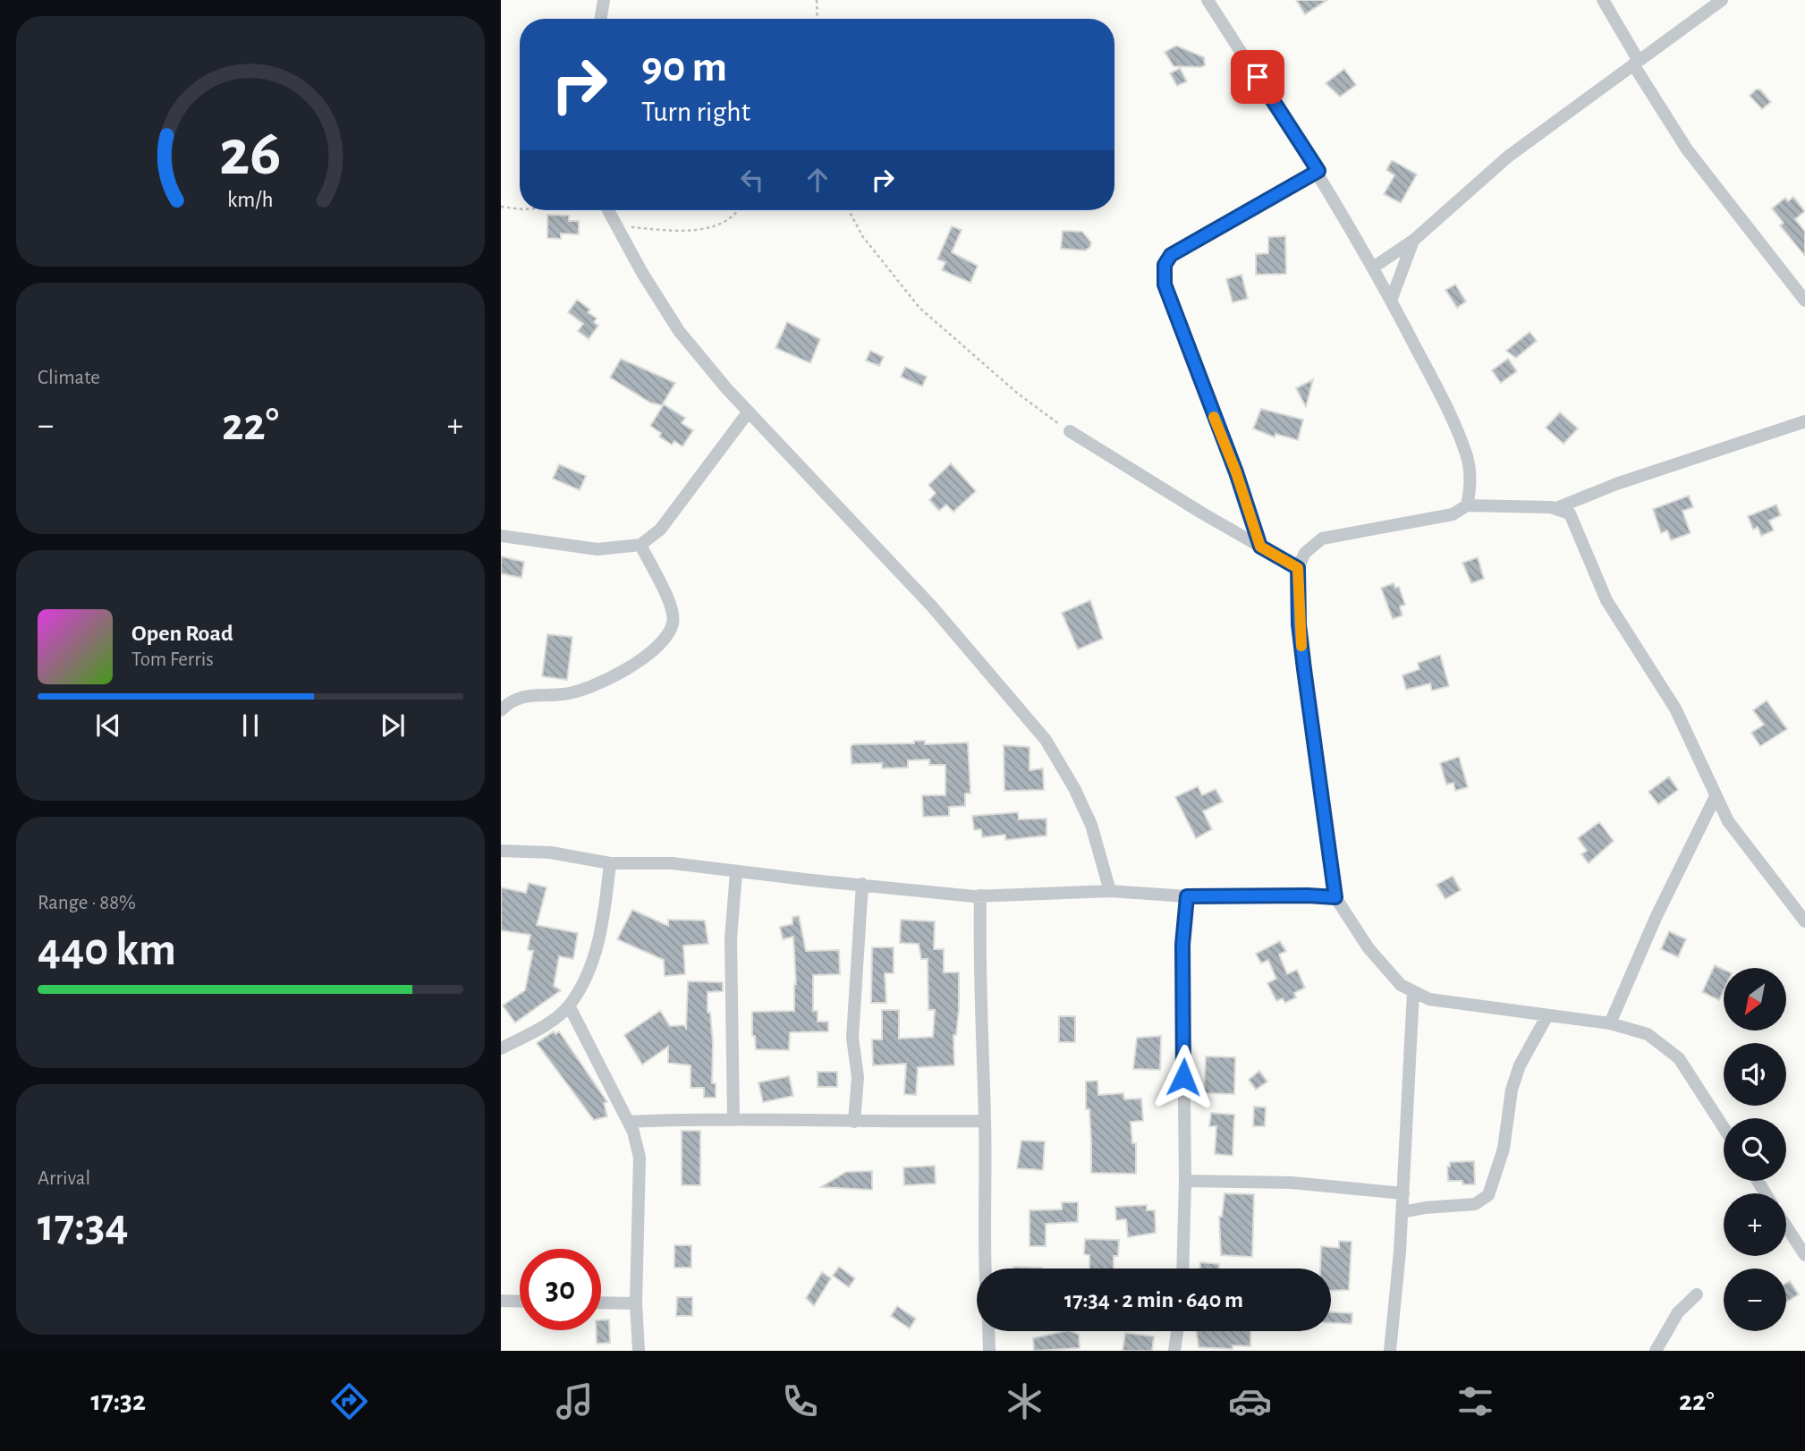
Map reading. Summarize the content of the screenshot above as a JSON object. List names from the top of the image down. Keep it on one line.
{"north":"bottom left","page":{"turn":["90 m","Turn right"],"tile":["Climate",["Range · 88%","440 km"],["Arrival","17:34"]],"heat":["−","22°","+"],"song":["Open Road","Tom Ferris"],"map_buttons":["+","−"],"limit":"30","trip":"17:34 · 2 min · 640 m","tabs":["17:32","22°"],"gauge":["26","km/h"]}}
